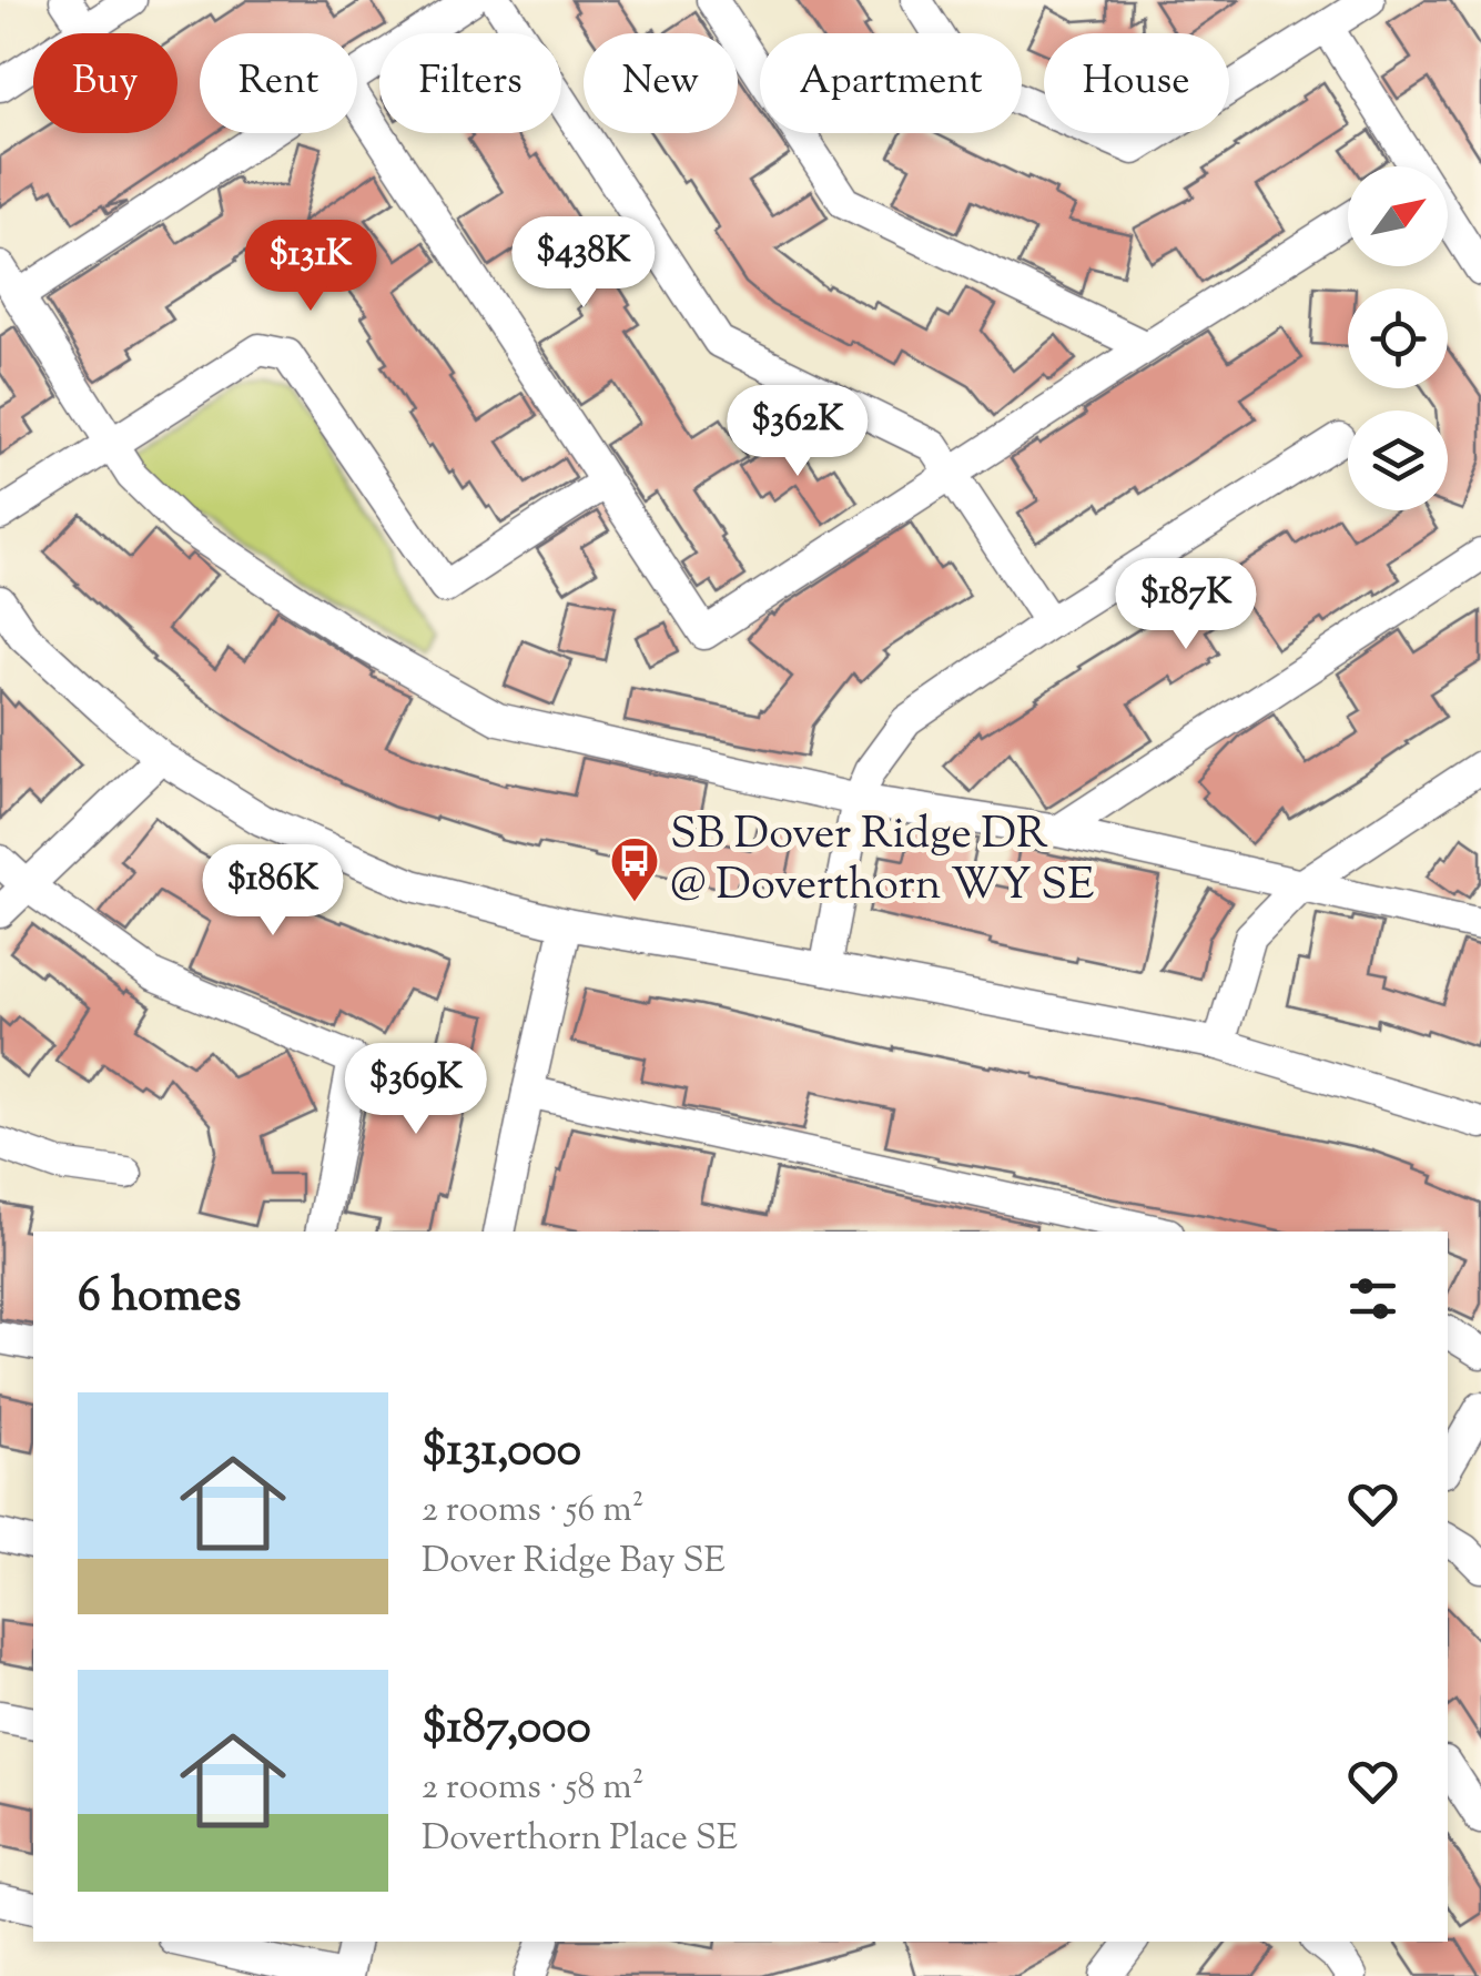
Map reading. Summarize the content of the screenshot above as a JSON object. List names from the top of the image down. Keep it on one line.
{"places":{"bus stop":["SB Dover Ridge DR @ Doverthorn WY SE"]},"north":"top right","page":{"chip":["Buy","Rent","Filters","New","Apartment","House"],"price":["$438K","$131K","$362K","$187K","$186K","$369K"],"heading":"6 homes","list":[{"name":"$131,000","note":"2 rooms · 56 m² · Dover Ridge Bay SE"},{"name":"$187,000","note":"2 rooms · 58 m² · Doverthorn Place SE"}]}}
